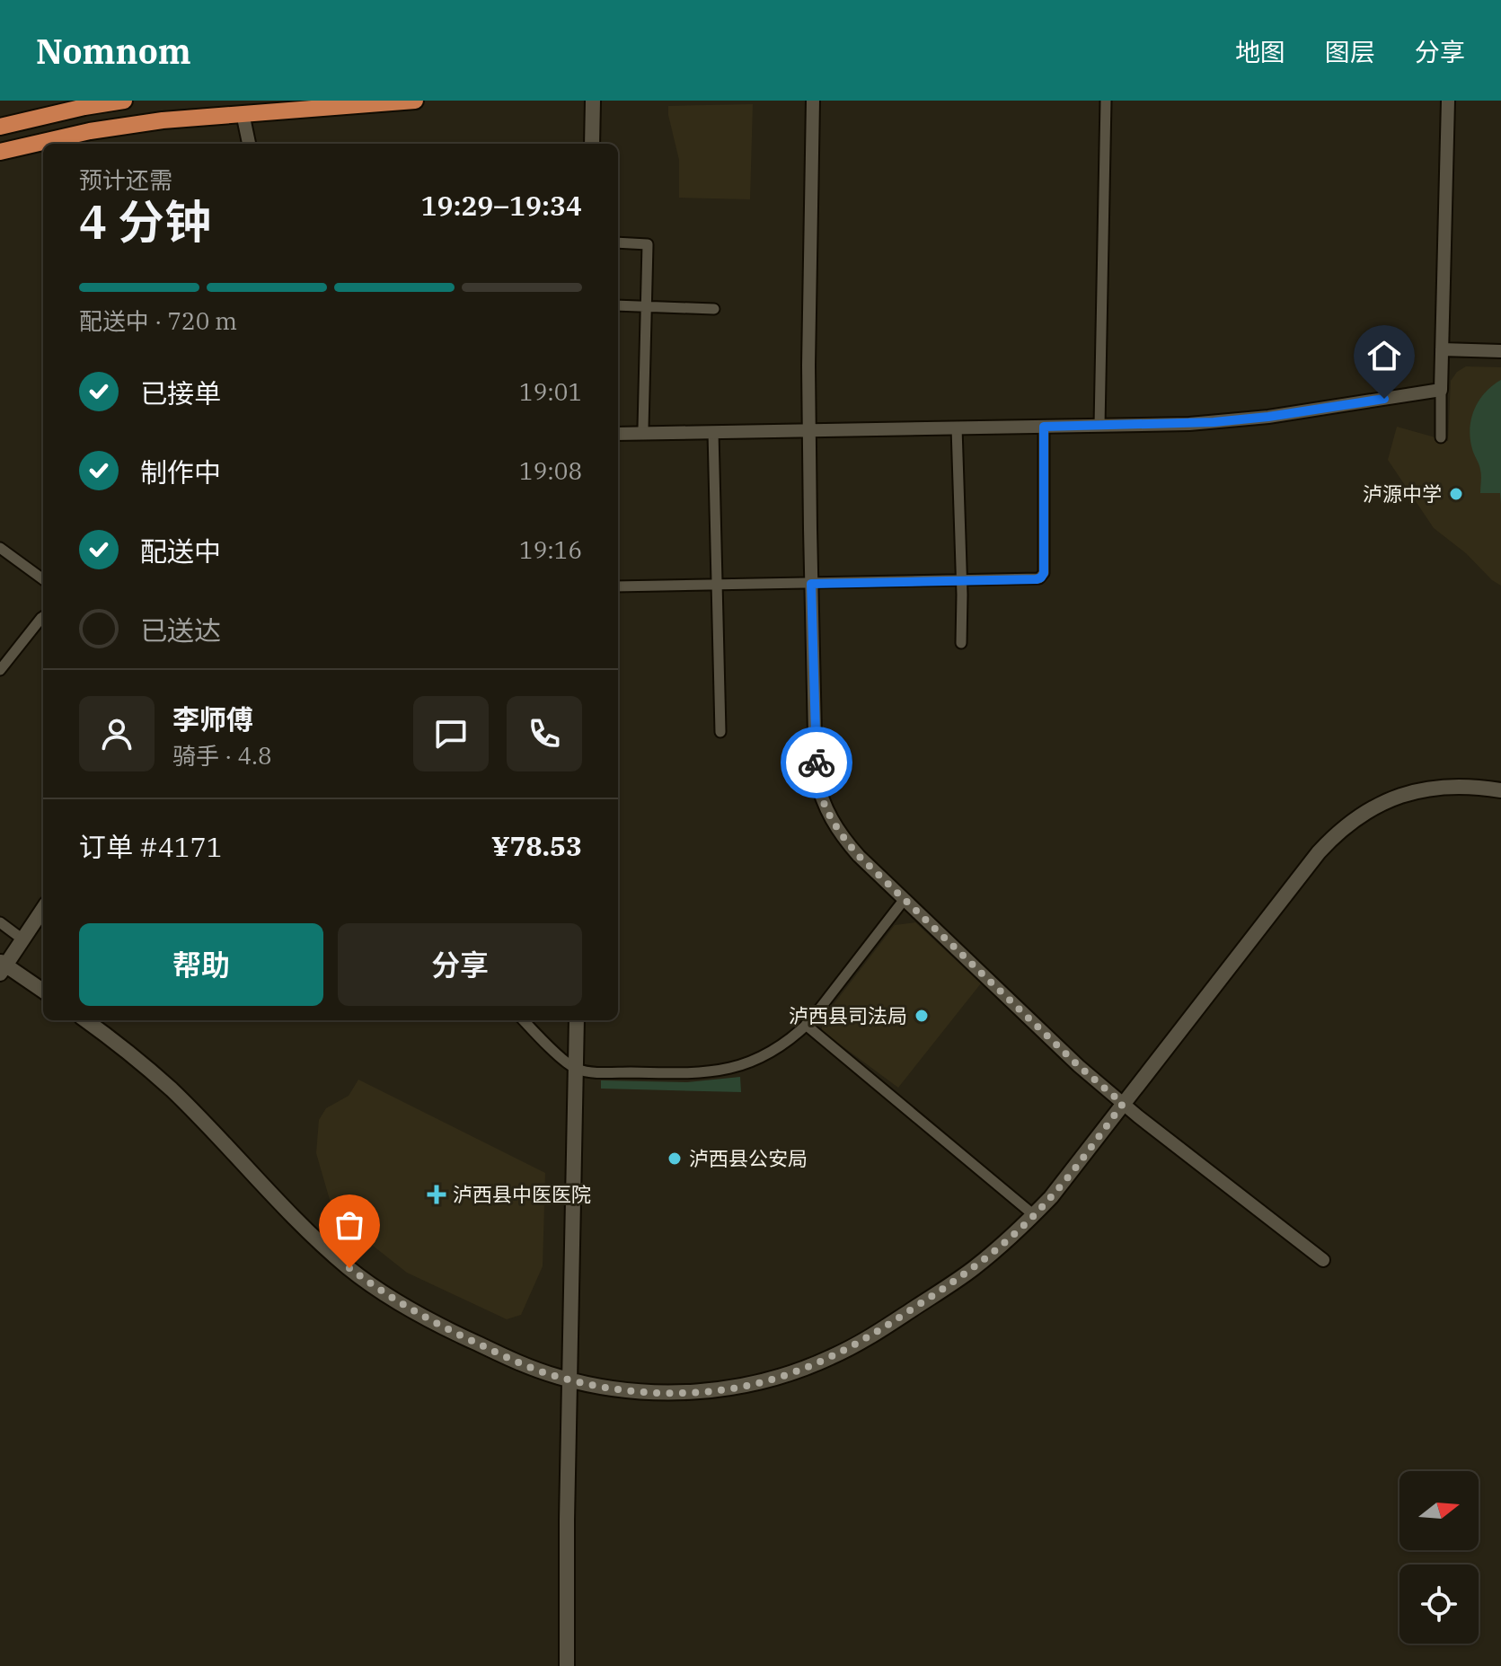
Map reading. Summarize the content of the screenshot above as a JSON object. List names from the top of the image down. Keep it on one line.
{"places":{"other":["泸源中学","泸西县司法局","泸西县公安局"],"health":["泸西县中医医院"]},"north":"right","page":{"header":"Nomnom","nav":["地图","图层","分享"],"heading":["4 分钟","预计还需","19:29–19:34"],"panel":["李师傅","骑手 · 4.8","订单 #4171","¥78.53"],"bar":"配送中 · 720 m","list":[["已接单","19:01"],["制作中","19:08"],["配送中","19:16"],"已送达"],"buttons":["帮助","分享"]}}
